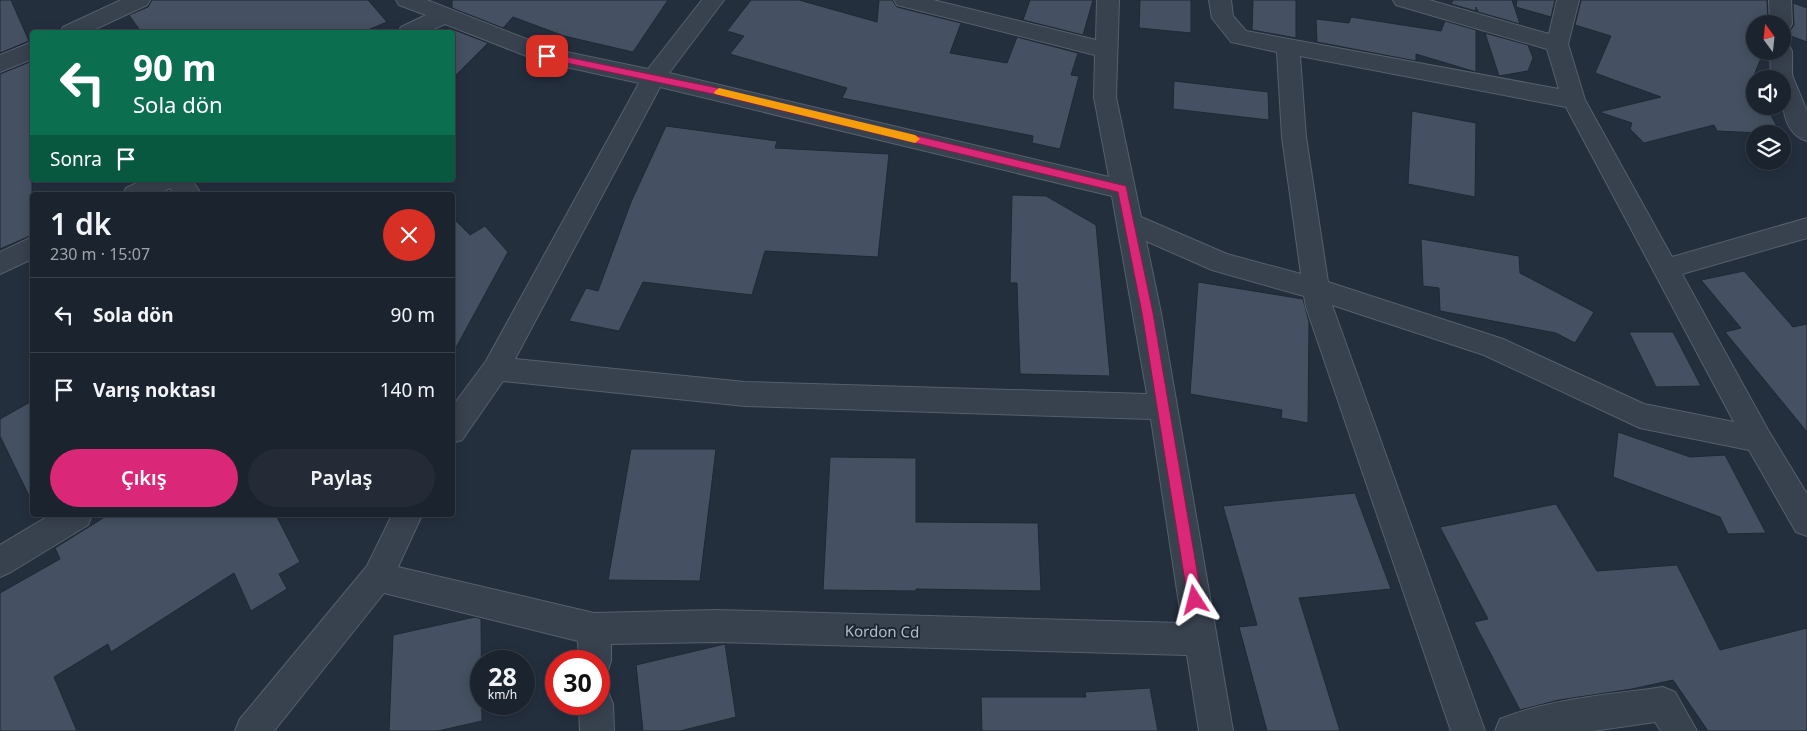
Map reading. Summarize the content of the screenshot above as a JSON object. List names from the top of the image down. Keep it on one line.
{"streets":{"street":["Kordon Cd"]},"north":"top","page":{"turn":["90 m","Sola dön"],"then":"Sonra","heading":["1 dk","230 m · 15:07"],"list":[{"name":"Sola dön","value":"90 m"},{"name":"Varış noktası","value":"140 m"}],"buttons":["Çıkış","Paylaş"],"speed":"28 km/h","limit":"30"}}
